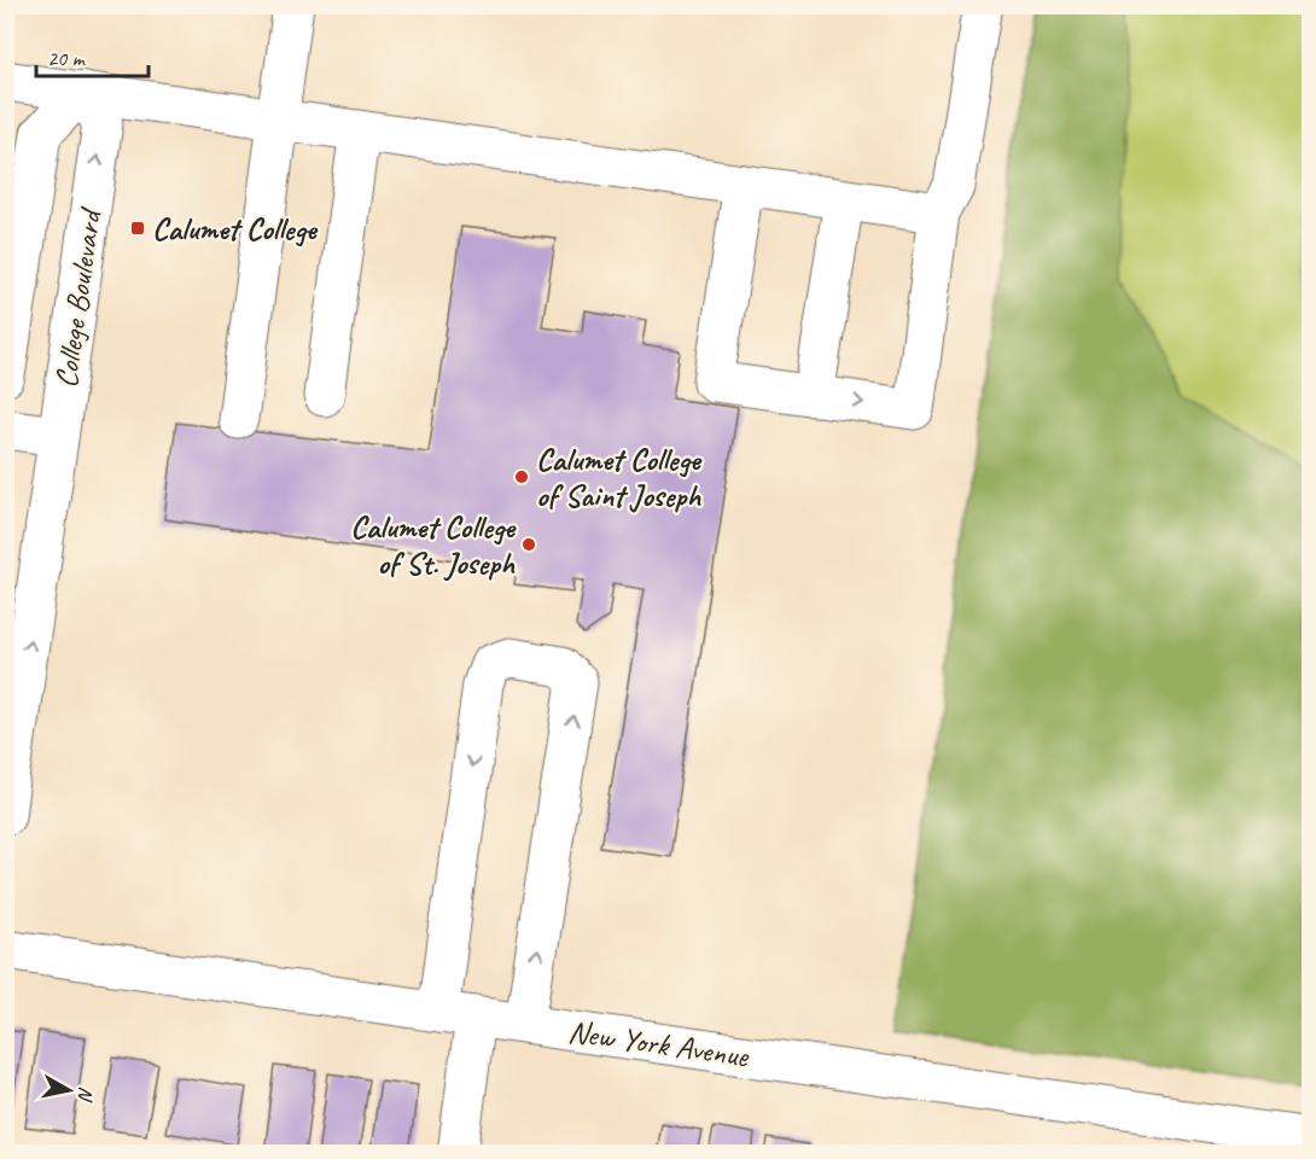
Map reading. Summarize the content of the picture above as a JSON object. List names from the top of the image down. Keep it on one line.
{"streets":{"street":["College Boulevard","New York Avenue"]},"places":{"transit":["Calumet College"],"other":["Calumet College of Saint Joseph","Calumet College of St. Joseph"]},"scale_bar":"20 m","north":"right"}
